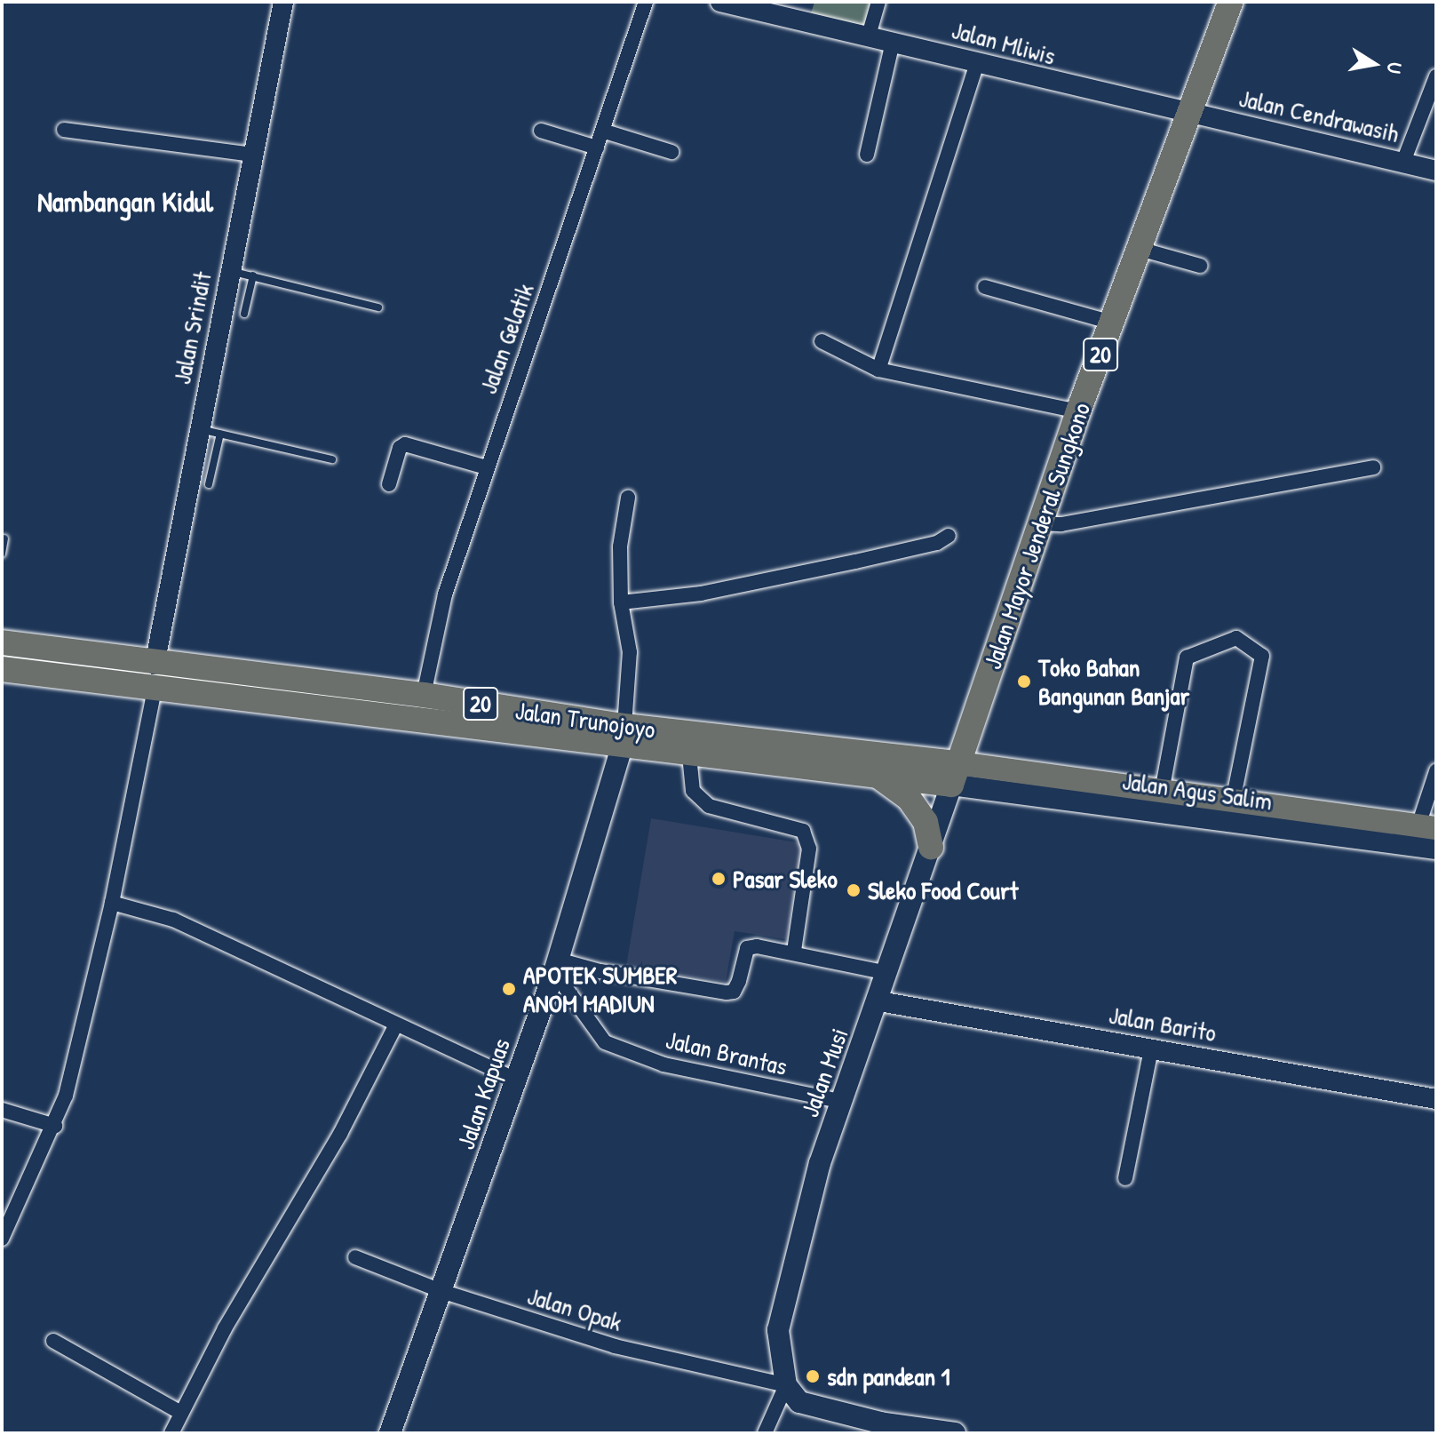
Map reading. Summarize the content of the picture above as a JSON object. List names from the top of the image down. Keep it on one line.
{"streets":{"highway":["20","Jalan Mayor Jenderal Sungkono","Jalan Trunojoyo"],"main road":["Jalan Agus Salim","Jalan Musi","Jalan Kapuas"],"street":["Jalan Mliwis","Jalan Cendrawasih","Jalan Srindit","Jalan Gelatik","Jalan Barito","Jalan Brantas","Jalan Opak"]},"crossings":[["Jalan Mliwis","Jalan Cendrawasih"],["Jalan Mliwis","Jalan Mayor Jenderal Sungkono"],["Jalan Cendrawasih","Jalan Mayor Jenderal Sungkono"],["Jalan Srindit","Jalan Trunojoyo"],["Jalan Gelatik","Jalan Trunojoyo"],["Jalan Mayor Jenderal Sungkono","Jalan Trunojoyo"],["Jalan Mayor Jenderal Sungkono","Jalan Agus Salim"],["Jalan Mayor Jenderal Sungkono","Jalan Musi"],["Jalan Trunojoyo","Jalan Agus Salim"],["Jalan Trunojoyo","Jalan Musi"],["Jalan Trunojoyo","Jalan Kapuas"],["Jalan Agus Salim","Jalan Musi"],["Jalan Barito","Jalan Musi"],["Jalan Brantas","Jalan Musi"],["Jalan Brantas","Jalan Kapuas"],["Jalan Musi","Jalan Opak"],["Jalan Kapuas","Jalan Opak"]],"districts":["Nambangan Kidul"],"places":["Toko Bahan Bangunan Banjar","Pasar Sleko","Sleko Food Court","APOTEK SUMBER ANOM MADIUN","sdn pandean 1"],"north":"right"}
